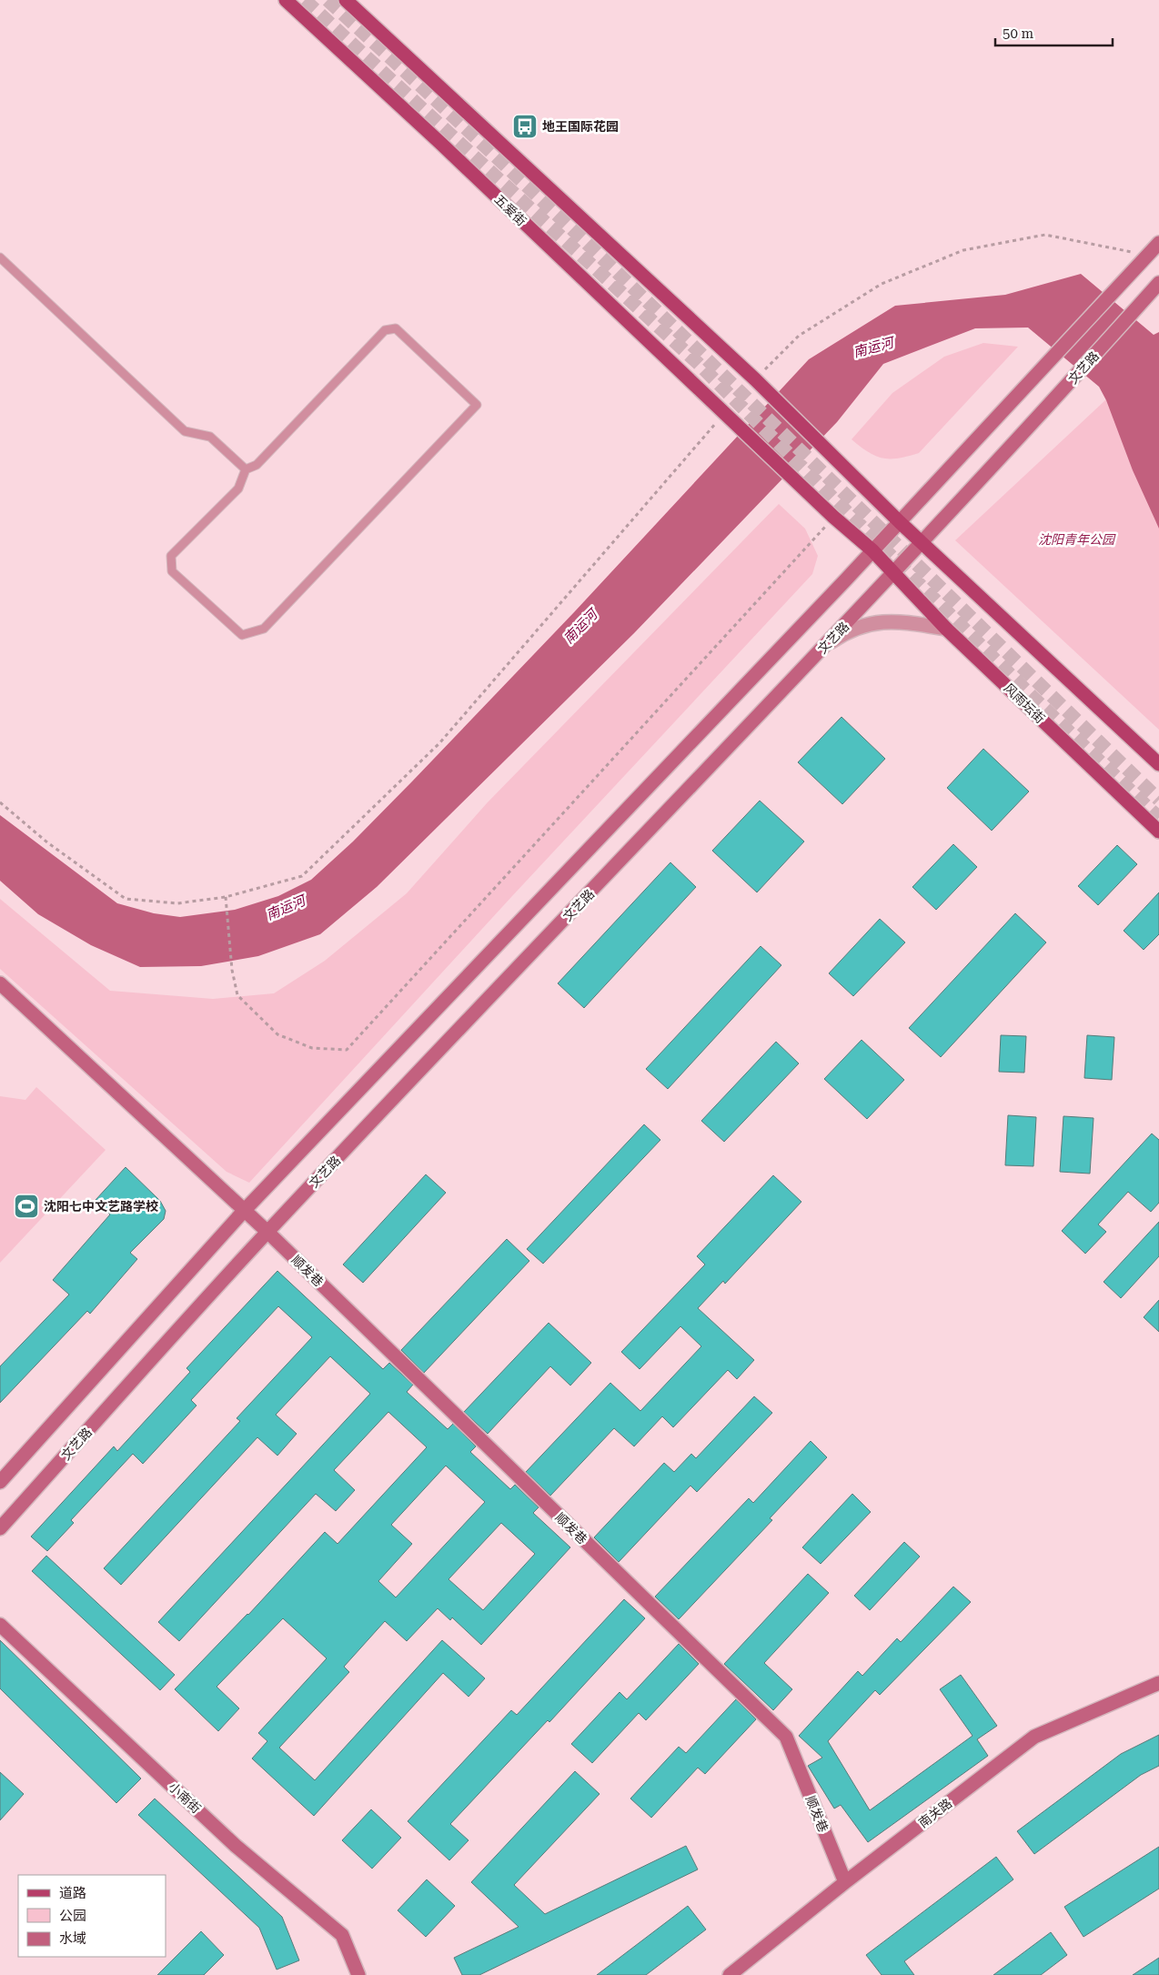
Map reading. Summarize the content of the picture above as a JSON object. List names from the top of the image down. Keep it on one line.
{"streets":{"main road":["五爱街","文艺路","风雨坛街","顺发巷","小南街","南关路"]},"crossings":[["五爱街","风雨坛街"],["文艺路","风雨坛街"],["文艺路","顺发巷"],["顺发巷","南关路"]],"water":["南运河"],"parks":["沈阳青年公园"],"places":{"bus stop":["地王国际花园"],"sports":["沈阳七中文艺路学校"]},"legend":["道路","公园","水域"],"scale_bar":"50 m"}
